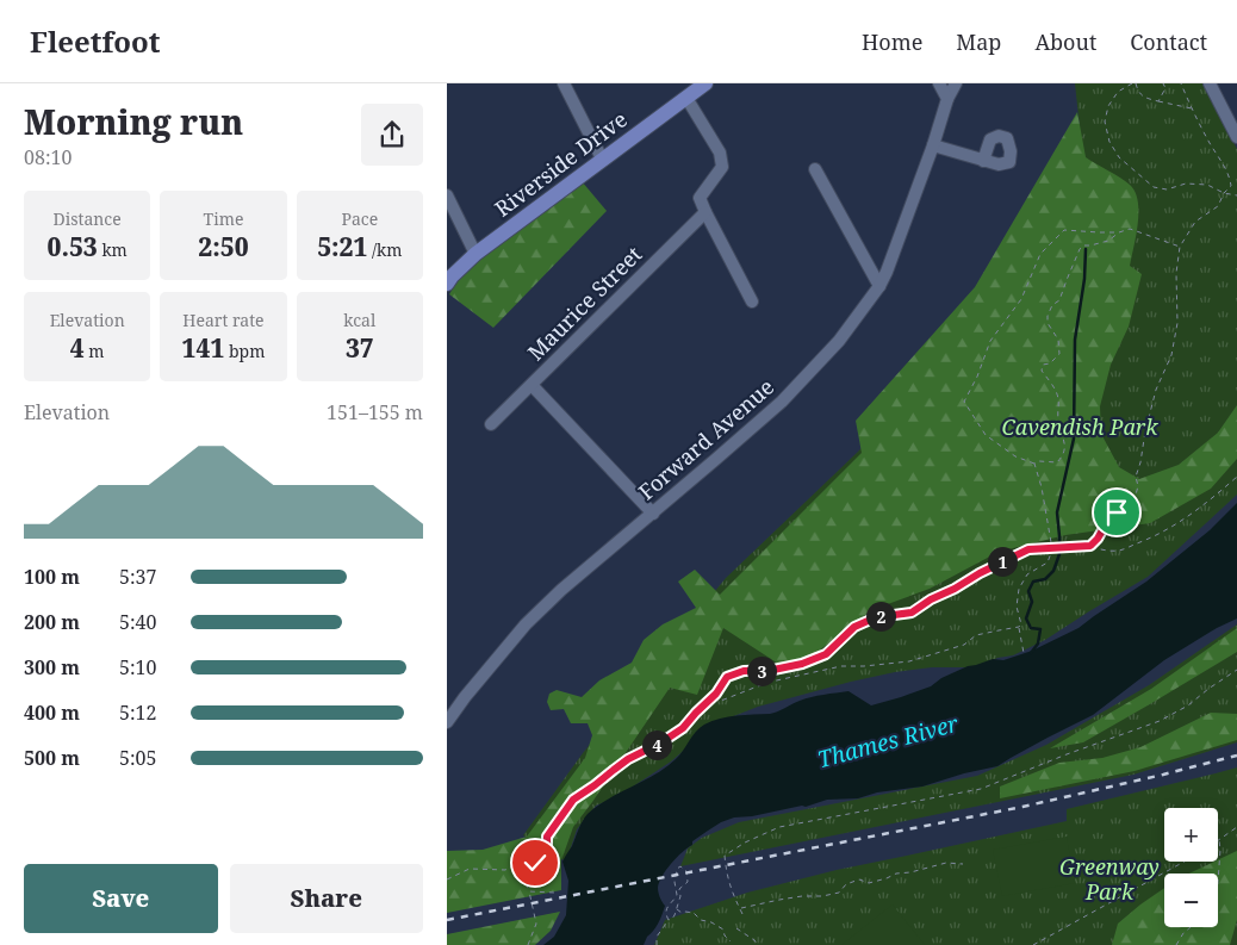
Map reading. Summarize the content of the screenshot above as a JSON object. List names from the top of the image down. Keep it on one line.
{"streets":{"main road":["Riverside Drive"],"street":["Maurice Street","Forward Avenue"]},"water":["Thames River"],"parks":["Cavendish Park","Greenway Park"],"page":{"header":"Fleetfoot","nav":["Home","Map","About","Contact"],"heading":["Morning run","08:10"],"stats":[["Distance","0.53 km"],["Time","2:50"],["Pace","5:21 /km"],["Elevation","4 m"],["Heart rate","141 bpm"],["kcal","37"]],"chart":["Elevation","151–155 m"],"pins":["1","2","3","4"],"list":[{"name":"100 m","note":"5:37"},{"name":"200 m","note":"5:40"},{"name":"300 m","note":"5:10"},{"name":"400 m","note":"5:12"},{"name":"500 m","note":"5:05"}],"map_buttons":["+","−"],"buttons":["Save","Share"]}}
